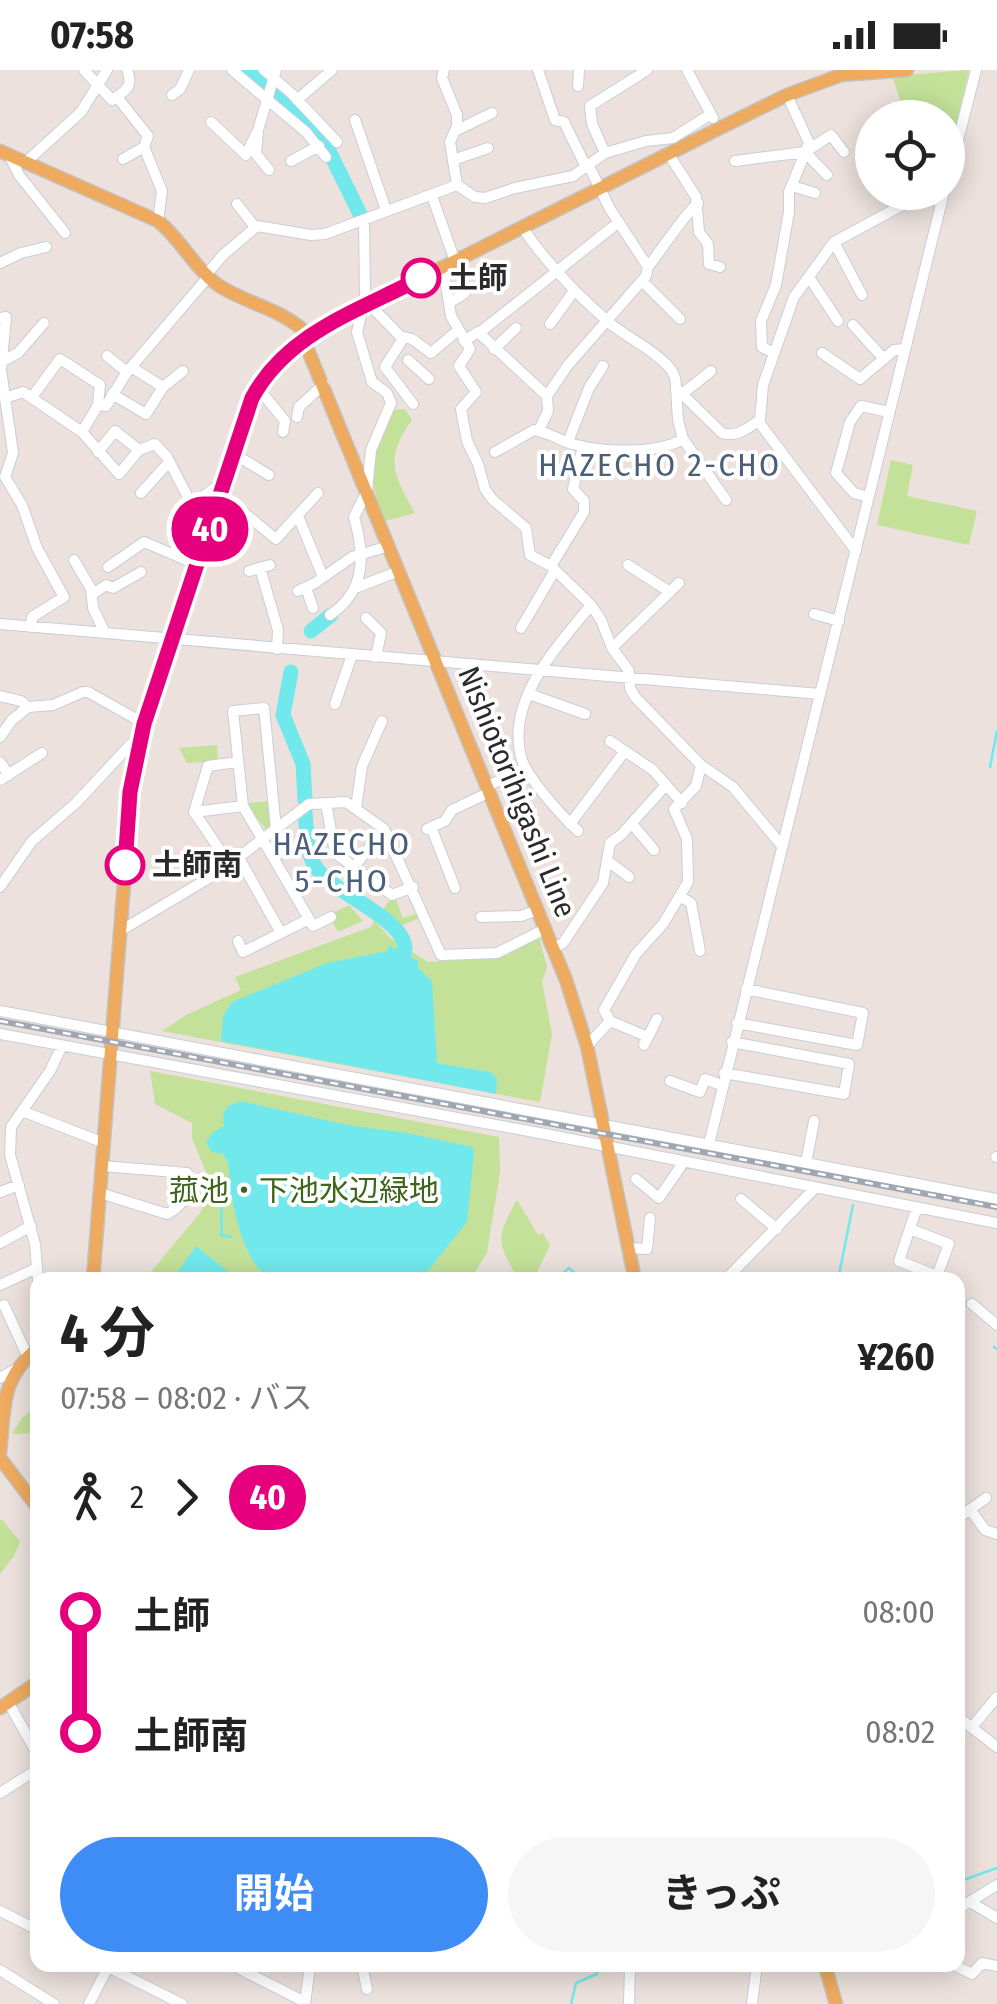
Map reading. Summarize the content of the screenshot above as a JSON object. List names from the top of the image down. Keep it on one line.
{"streets":{"main road":["Nishiotorihigashi Line"]},"districts":["HAZECHO 2-CHO","HAZECHO 5-CHO"],"parks":["菰池・下池水辺緑地"],"places":["土師","土師南"],"lines":["bus line 40"],"page":{"status":"07:58","on_map":"40","heading":["4 分","07:58 – 08:02 · バス","¥260"],"legs":["2","40"],"list":[{"name":"土師","value":"08:00"},{"name":"土師南","value":"08:02"}],"buttons":["開始","きっぷ"]}}
